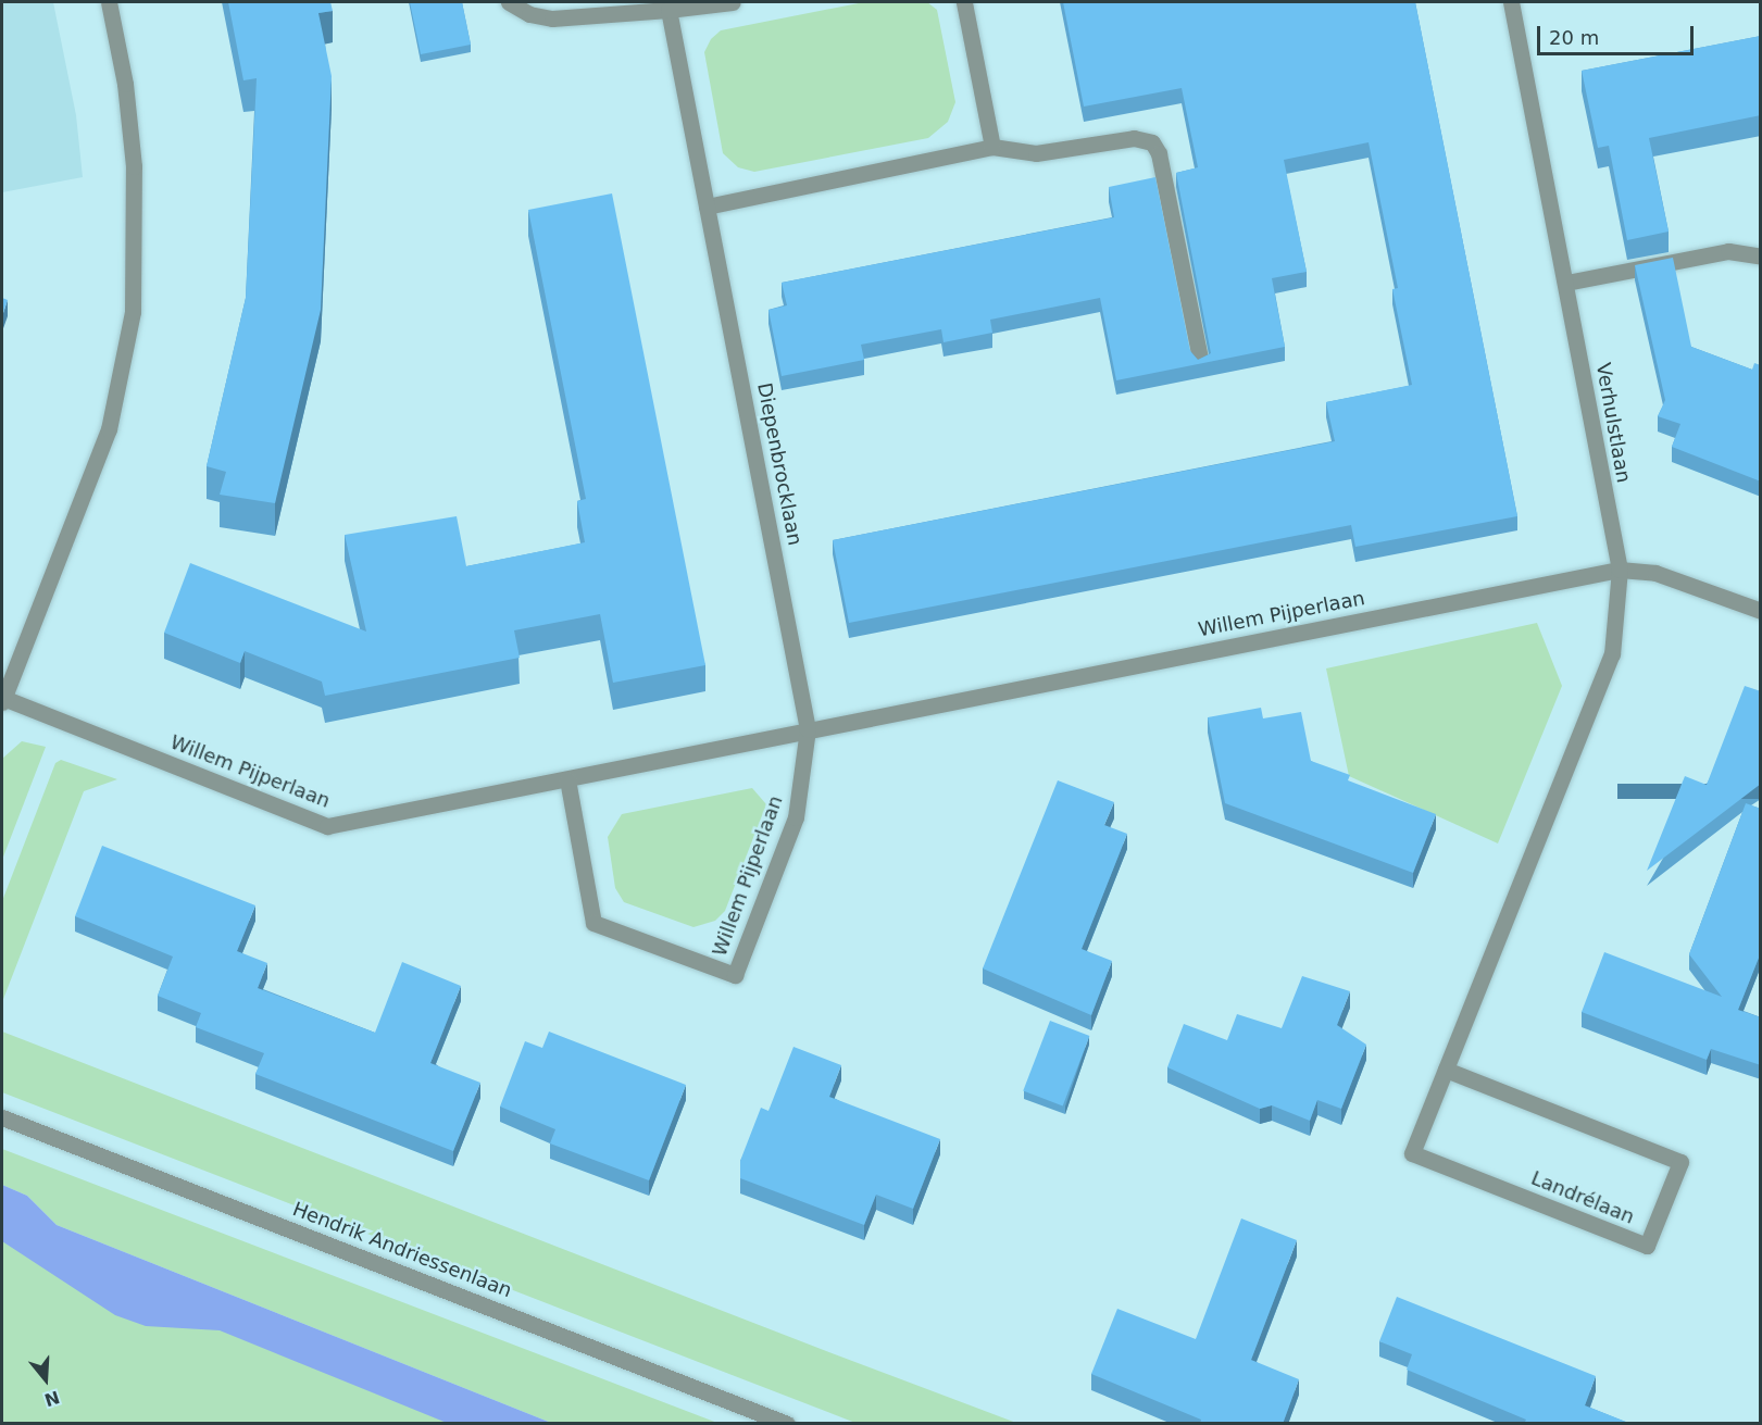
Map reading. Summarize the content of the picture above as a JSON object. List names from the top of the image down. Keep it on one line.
{"streets":{"street":["Verhulstlaan","Diepenbrocklaan","Willem Pijperlaan","Landrélaan","Hendrik Andriessenlaan"]},"crossings":[["Verhulstlaan","Willem Pijperlaan"],["Verhulstlaan","Landrélaan"],["Diepenbrocklaan","Willem Pijperlaan"],["Willem Pijperlaan","Landrélaan"]],"scale_bar":"20 m","north":"bottom"}
